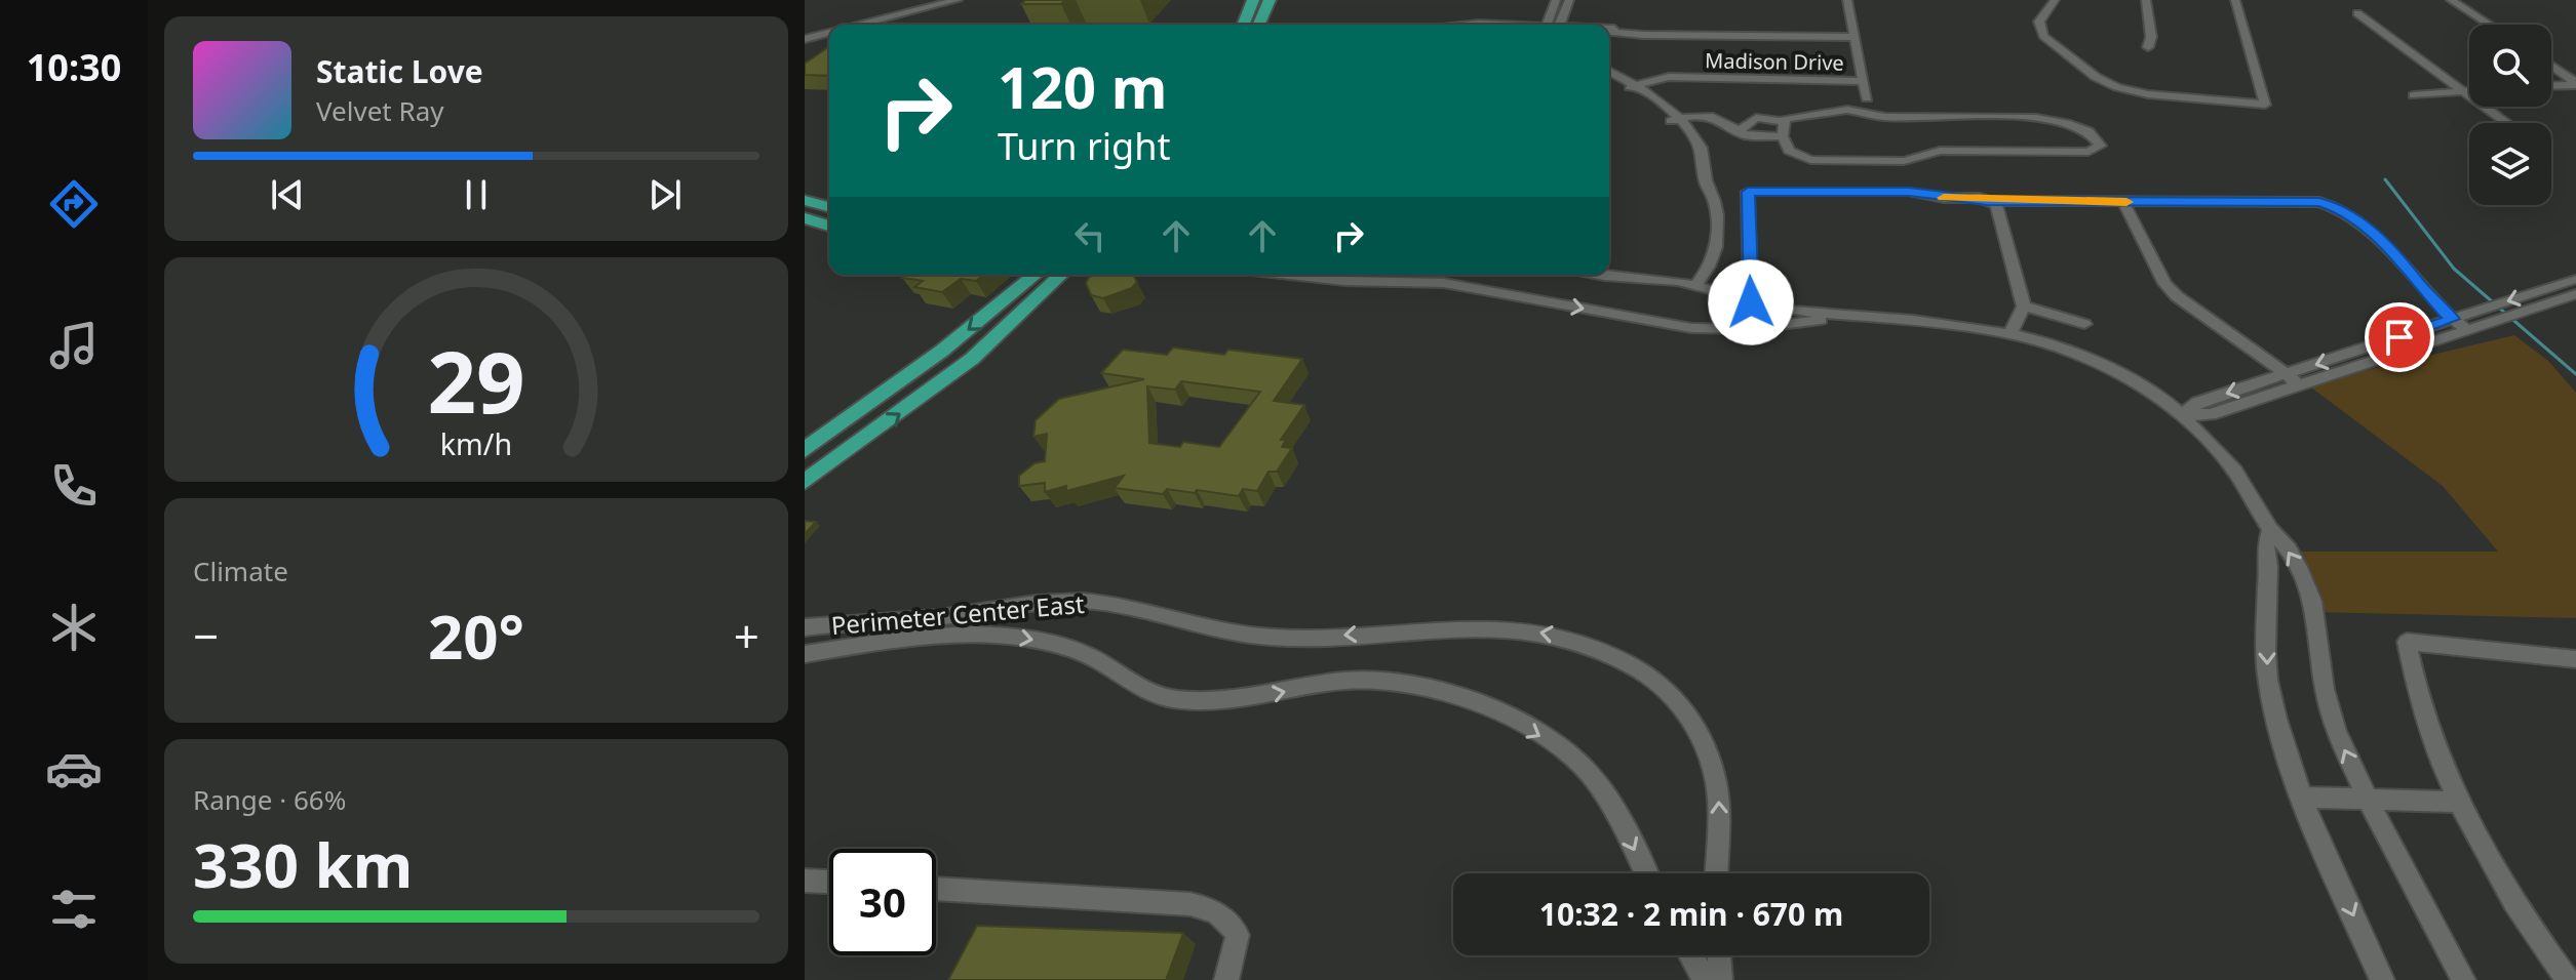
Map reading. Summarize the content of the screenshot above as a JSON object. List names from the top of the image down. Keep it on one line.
{"streets":{"street":["Madison Drive","Perimeter Center East"]},"page":{"tabs":"10:30","turn":["120 m","Turn right"],"song":["Static Love","Velvet Ray"],"tile":["Climate",["Range · 66%","330 km"]],"heat":["−","20°","+"],"limit":"30","trip":"10:32 · 2 min · 670 m","gauge":["29","km/h"]}}
